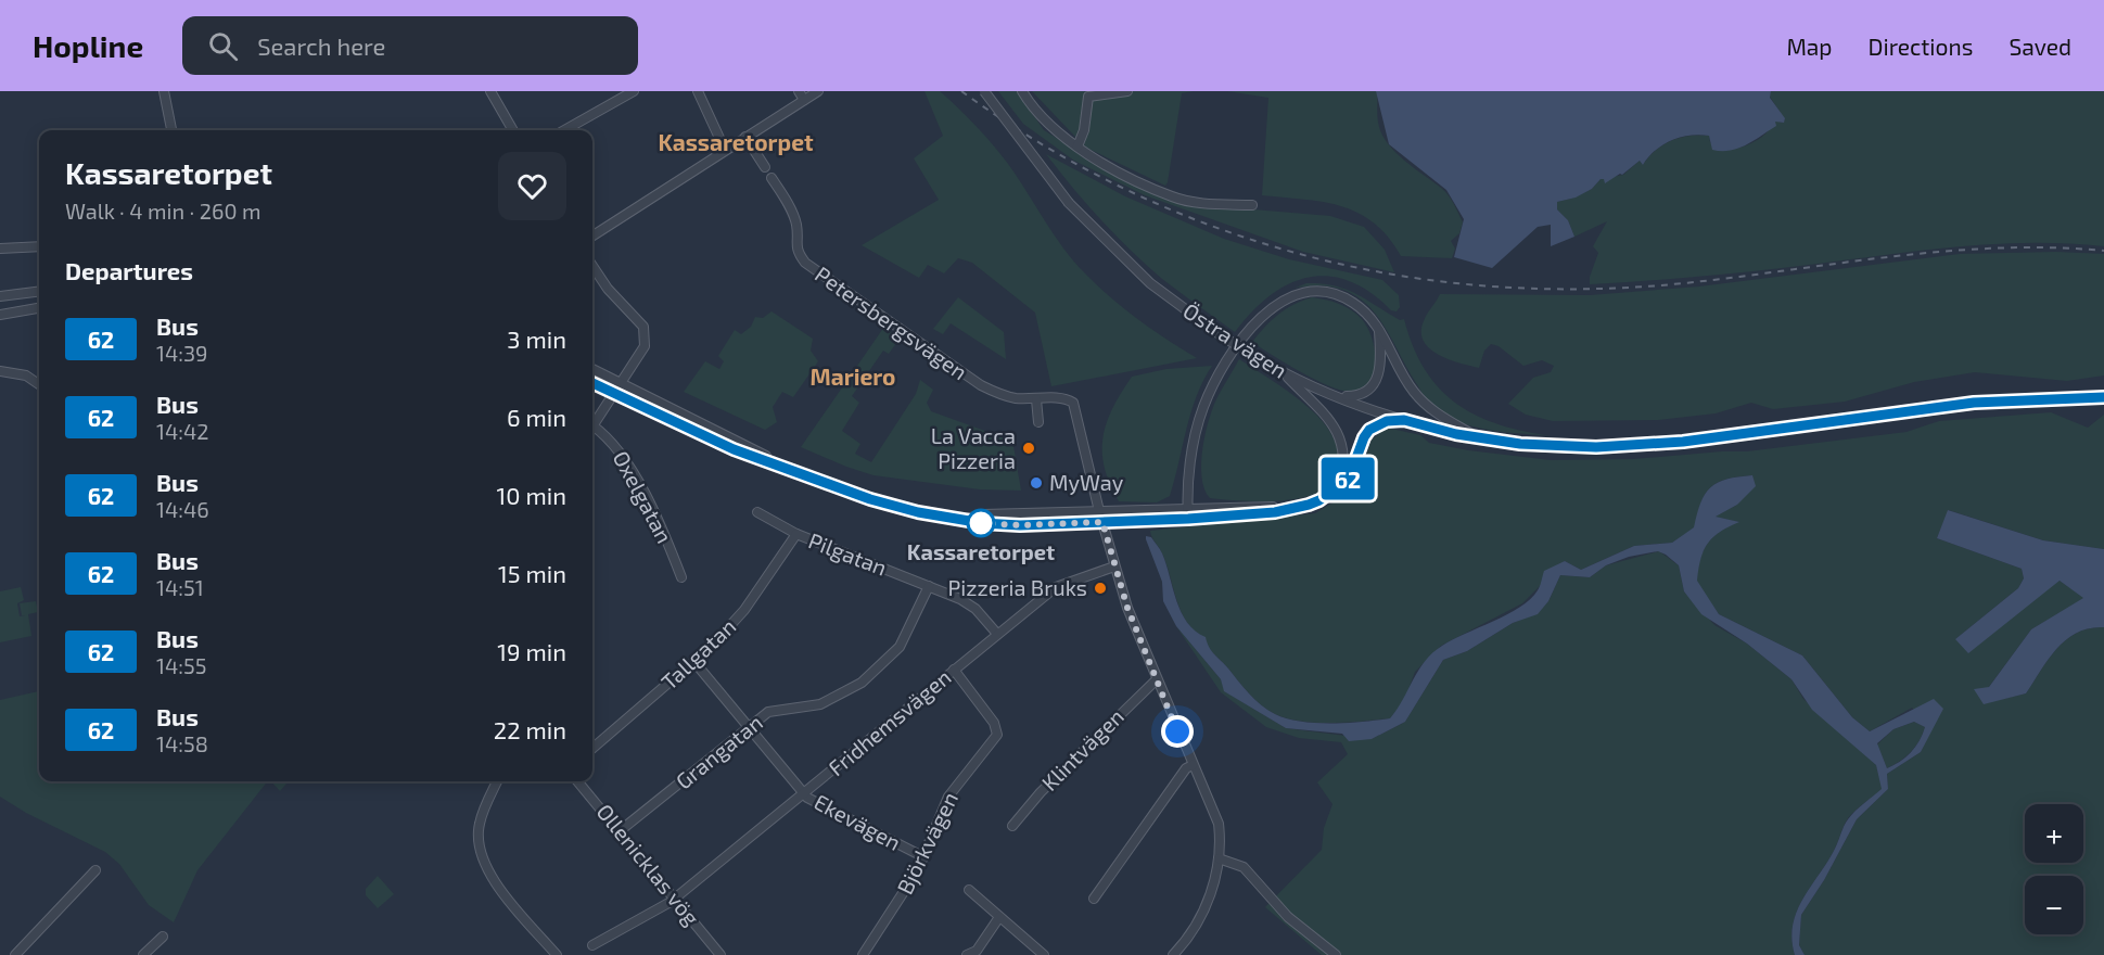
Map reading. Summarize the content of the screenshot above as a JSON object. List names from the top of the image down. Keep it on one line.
{"streets":{"street":["Petersbergsvägen","Östra vägen","Oxelgatan","Pilgatan","Tallgatan","Fridhemsvägen","Klintvägen","Grangatan","Ekevägen","Björkvägen","Ollenicklas vög"]},"crossings":[["Pilgatan","Tallgatan"],["Pilgatan","Fridhemsvägen"],["Pilgatan","Grangatan"],["Tallgatan","Ekevägen"],["Fridhemsvägen","Ekevägen"],["Fridhemsvägen","Björkvägen"],["Fridhemsvägen","Ollenicklas vög"],["Grangatan","Ekevägen"],["Grangatan","Ollenicklas vög"],["Ekevägen","Björkvägen"]],"districts":["Kassaretorpet","Mariero"],"places":["La Vacca Pizzeria","MyWay","Kassaretorpet","Pizzeria Bruks"],"lines":["bus line 62"],"page":{"header":"Hopline","search":"Search here","nav":["Map","Directions","Saved"],"on_map":"62","heading":[["Kassaretorpet","Walk · 4 min · 260 m"],"Departures"],"list":[{"mark":"62","name":"Bus","note":"14:39","value":"3 min"},{"mark":"62","name":"Bus","note":"14:42","value":"6 min"},{"mark":"62","name":"Bus","note":"14:46","value":"10 min"},{"mark":"62","name":"Bus","note":"14:51","value":"15 min"},{"mark":"62","name":"Bus","note":"14:55","value":"19 min"},{"mark":"62","name":"Bus","note":"14:58","value":"22 min"}],"map_buttons":["+","−"]}}
